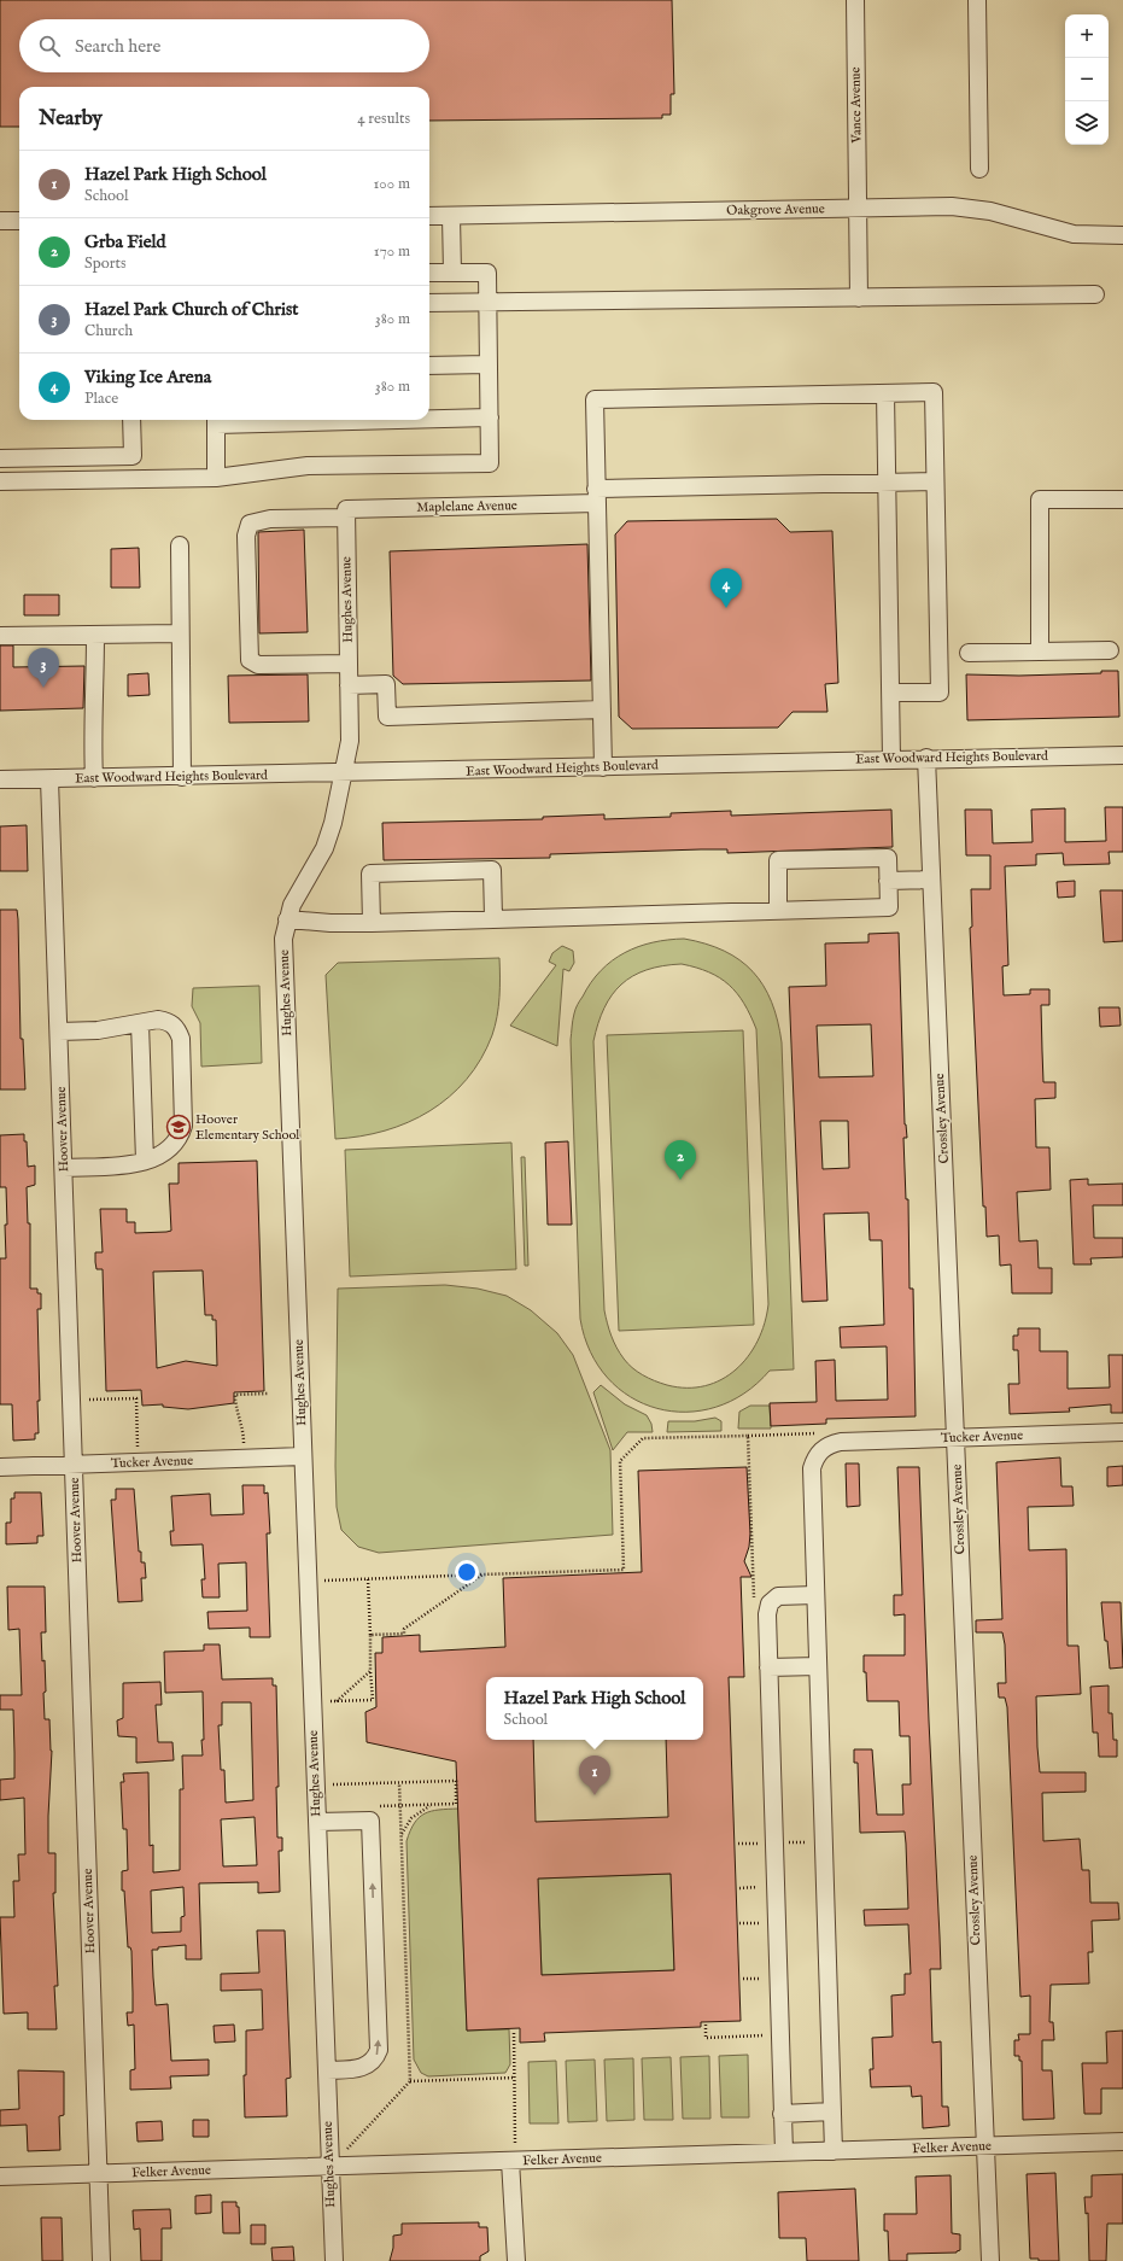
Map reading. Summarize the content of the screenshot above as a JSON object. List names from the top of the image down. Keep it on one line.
{"streets":{"street":["Vance Avenue","Oakgrove Avenue","Maplelane Avenue","Hughes Avenue","East Woodward Heights Boulevard","Crossley Avenue","Hoover Avenue","Tucker Avenue","Felker Avenue"]},"crossings":[["Vance Avenue","Oakgrove Avenue"],["Maplelane Avenue","Hughes Avenue"],["Hughes Avenue","East Woodward Heights Boulevard"],["Hughes Avenue","Tucker Avenue"],["Hughes Avenue","Felker Avenue"],["East Woodward Heights Boulevard","Crossley Avenue"],["East Woodward Heights Boulevard","Hoover Avenue"],["Crossley Avenue","Tucker Avenue"],["Crossley Avenue","Felker Avenue"],["Hoover Avenue","Tucker Avenue"],["Hoover Avenue","Felker Avenue"]],"places":{"school or university":["Hoover Elementary School"]},"page":{"map_buttons":["+","−"],"search":"Search here","heading":["Nearby","4 results"],"list":[{"mark":"1","name":"Hazel Park High School","note":"School","value":"100 m"},{"mark":"2","name":"Grba Field","note":"Sports","value":"170 m"},{"mark":"3","name":"Hazel Park Church of Christ","note":"Church","value":"380 m"},{"mark":"4","name":"Viking Ice Arena","note":"Place","value":"380 m"}],"pins":["4","3","2","1"],"popup":["Hazel Park High School","School"]}}
